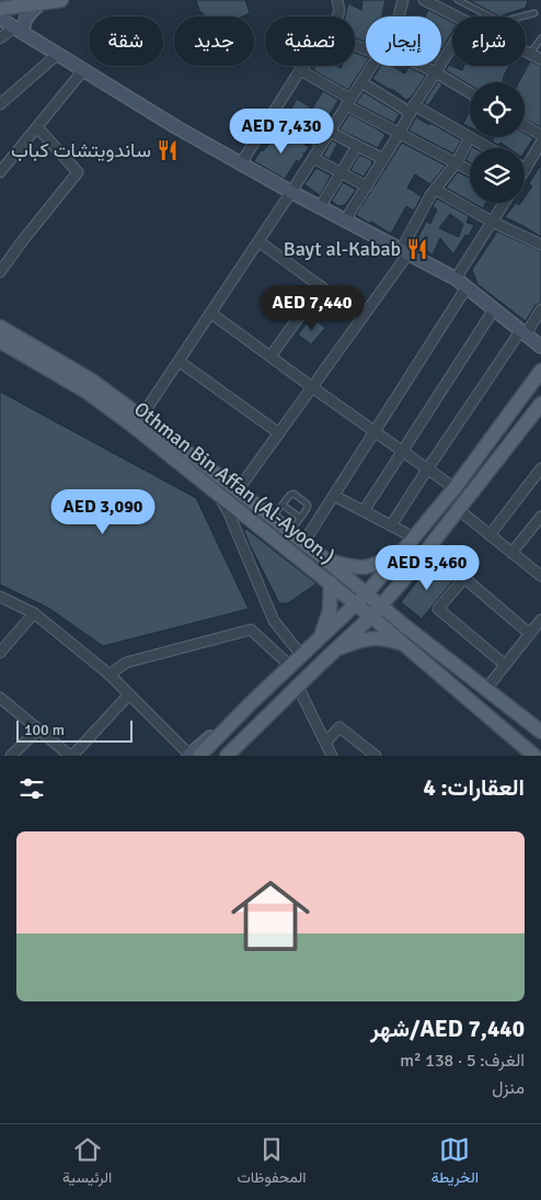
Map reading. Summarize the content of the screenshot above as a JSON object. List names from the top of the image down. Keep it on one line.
{"streets":{"main road":["Othman Bin Affan (Al-Ayoon.)"]},"places":{"restaurant":["ساندويتشات كباب","Bayt al-Kabab"]},"scale_bar":"100 m","page":{"chip":["شراء","إيجار","تصفية","جديد","شقة"],"price":["AED 7,430","AED 7,440","AED 3,090","AED 5,460"],"scale":"100 m","heading":"العقارات: 4","list":[{"name":"AED 7,440/شهر","note":"الغرف: 5 · 138 m² · منزل"}],"tabs":["الخريطة","المحفوظات","الرئيسية"]}}
